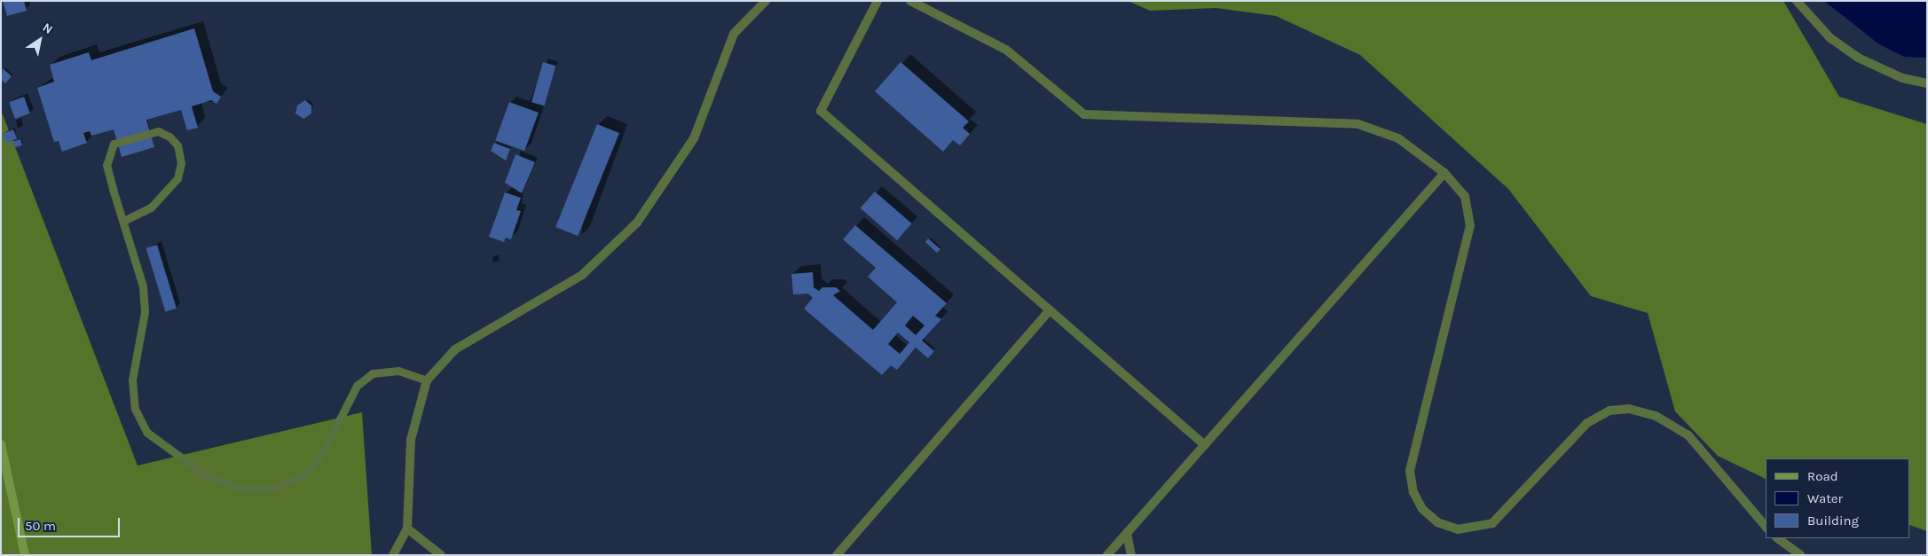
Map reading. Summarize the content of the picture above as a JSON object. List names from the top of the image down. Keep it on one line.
{"legend":["Road","Water","Building"],"scale_bar":"50 m","north":"top right"}
